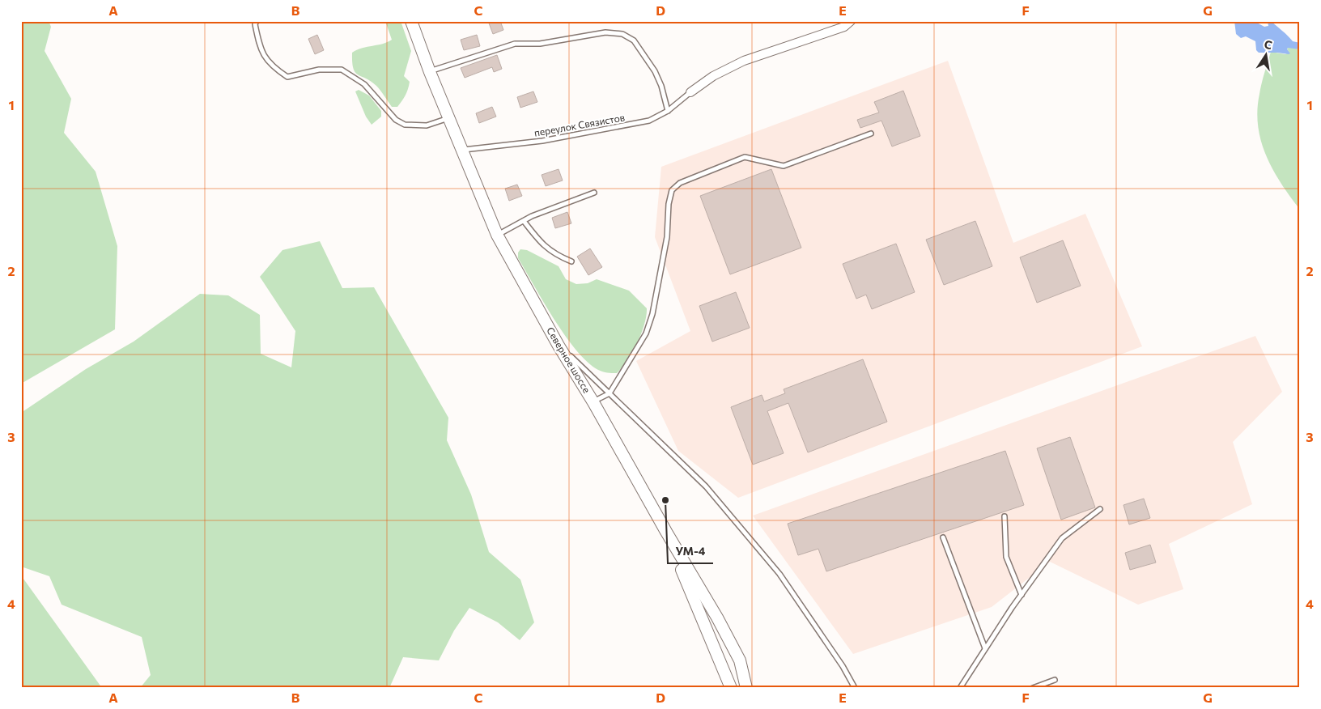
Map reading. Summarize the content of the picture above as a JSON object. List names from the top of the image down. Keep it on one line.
{"streets":{"main road":["Северное шоссе"],"lane":["переулок Связистов"]},"crossings":[["переулок Связистов","Северное шоссе"]],"places":["УМ-4"],"north":"top","grid":{"columns":["A","B","C","D","E","F","G"],"rows":["1","2","3","4"]}}
